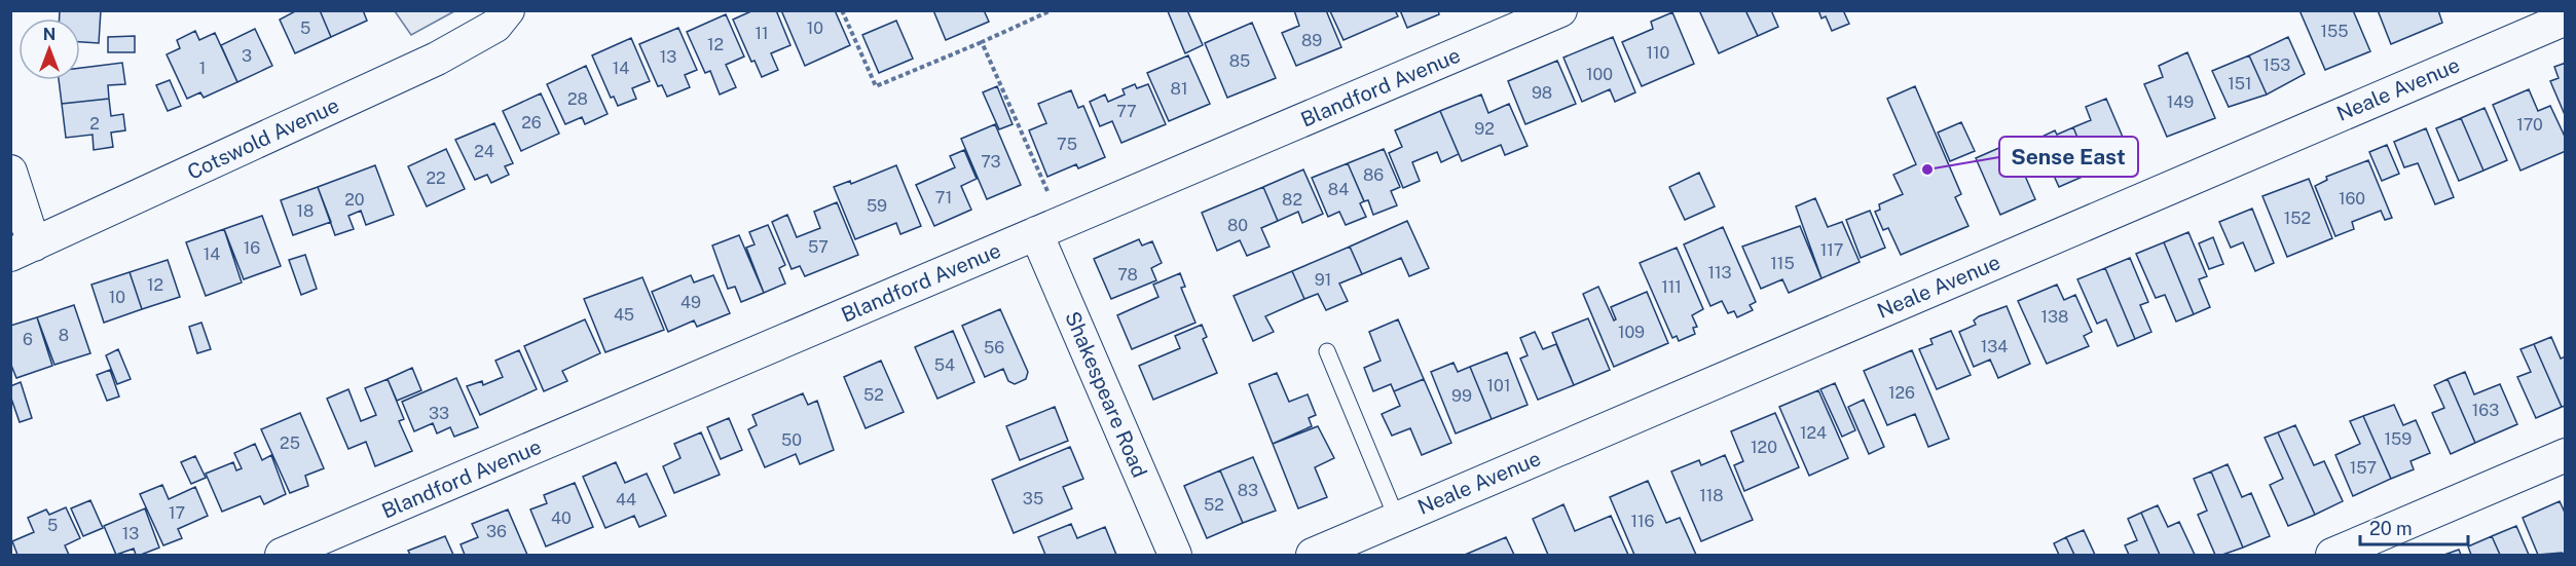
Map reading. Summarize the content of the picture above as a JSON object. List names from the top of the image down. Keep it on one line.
{"streets":{"street":["Blandford Avenue","Neale Avenue","Cotswold Avenue","Shakespeare Road"]},"crossings":[["Blandford Avenue","Shakespeare Road"]],"places":["Sense East"],"house_numbers":["5","10","155","11","89","12","110","3","13","85","153","1","14","100","151","81","98","28","149","77","26","2","170","92","75","24","73","86","22","84","71","160","20","82","59","18","152","80","57","16","117","14","115","113","78","91","12","111","10","49","45","138","109","8","6","134","56","54","101","126","52","99","163","33","124","159","50","25","120","157","83","118","35","44","52","17","40","116","5","36","13"],"scale_bar":"20 m","north":"top"}
